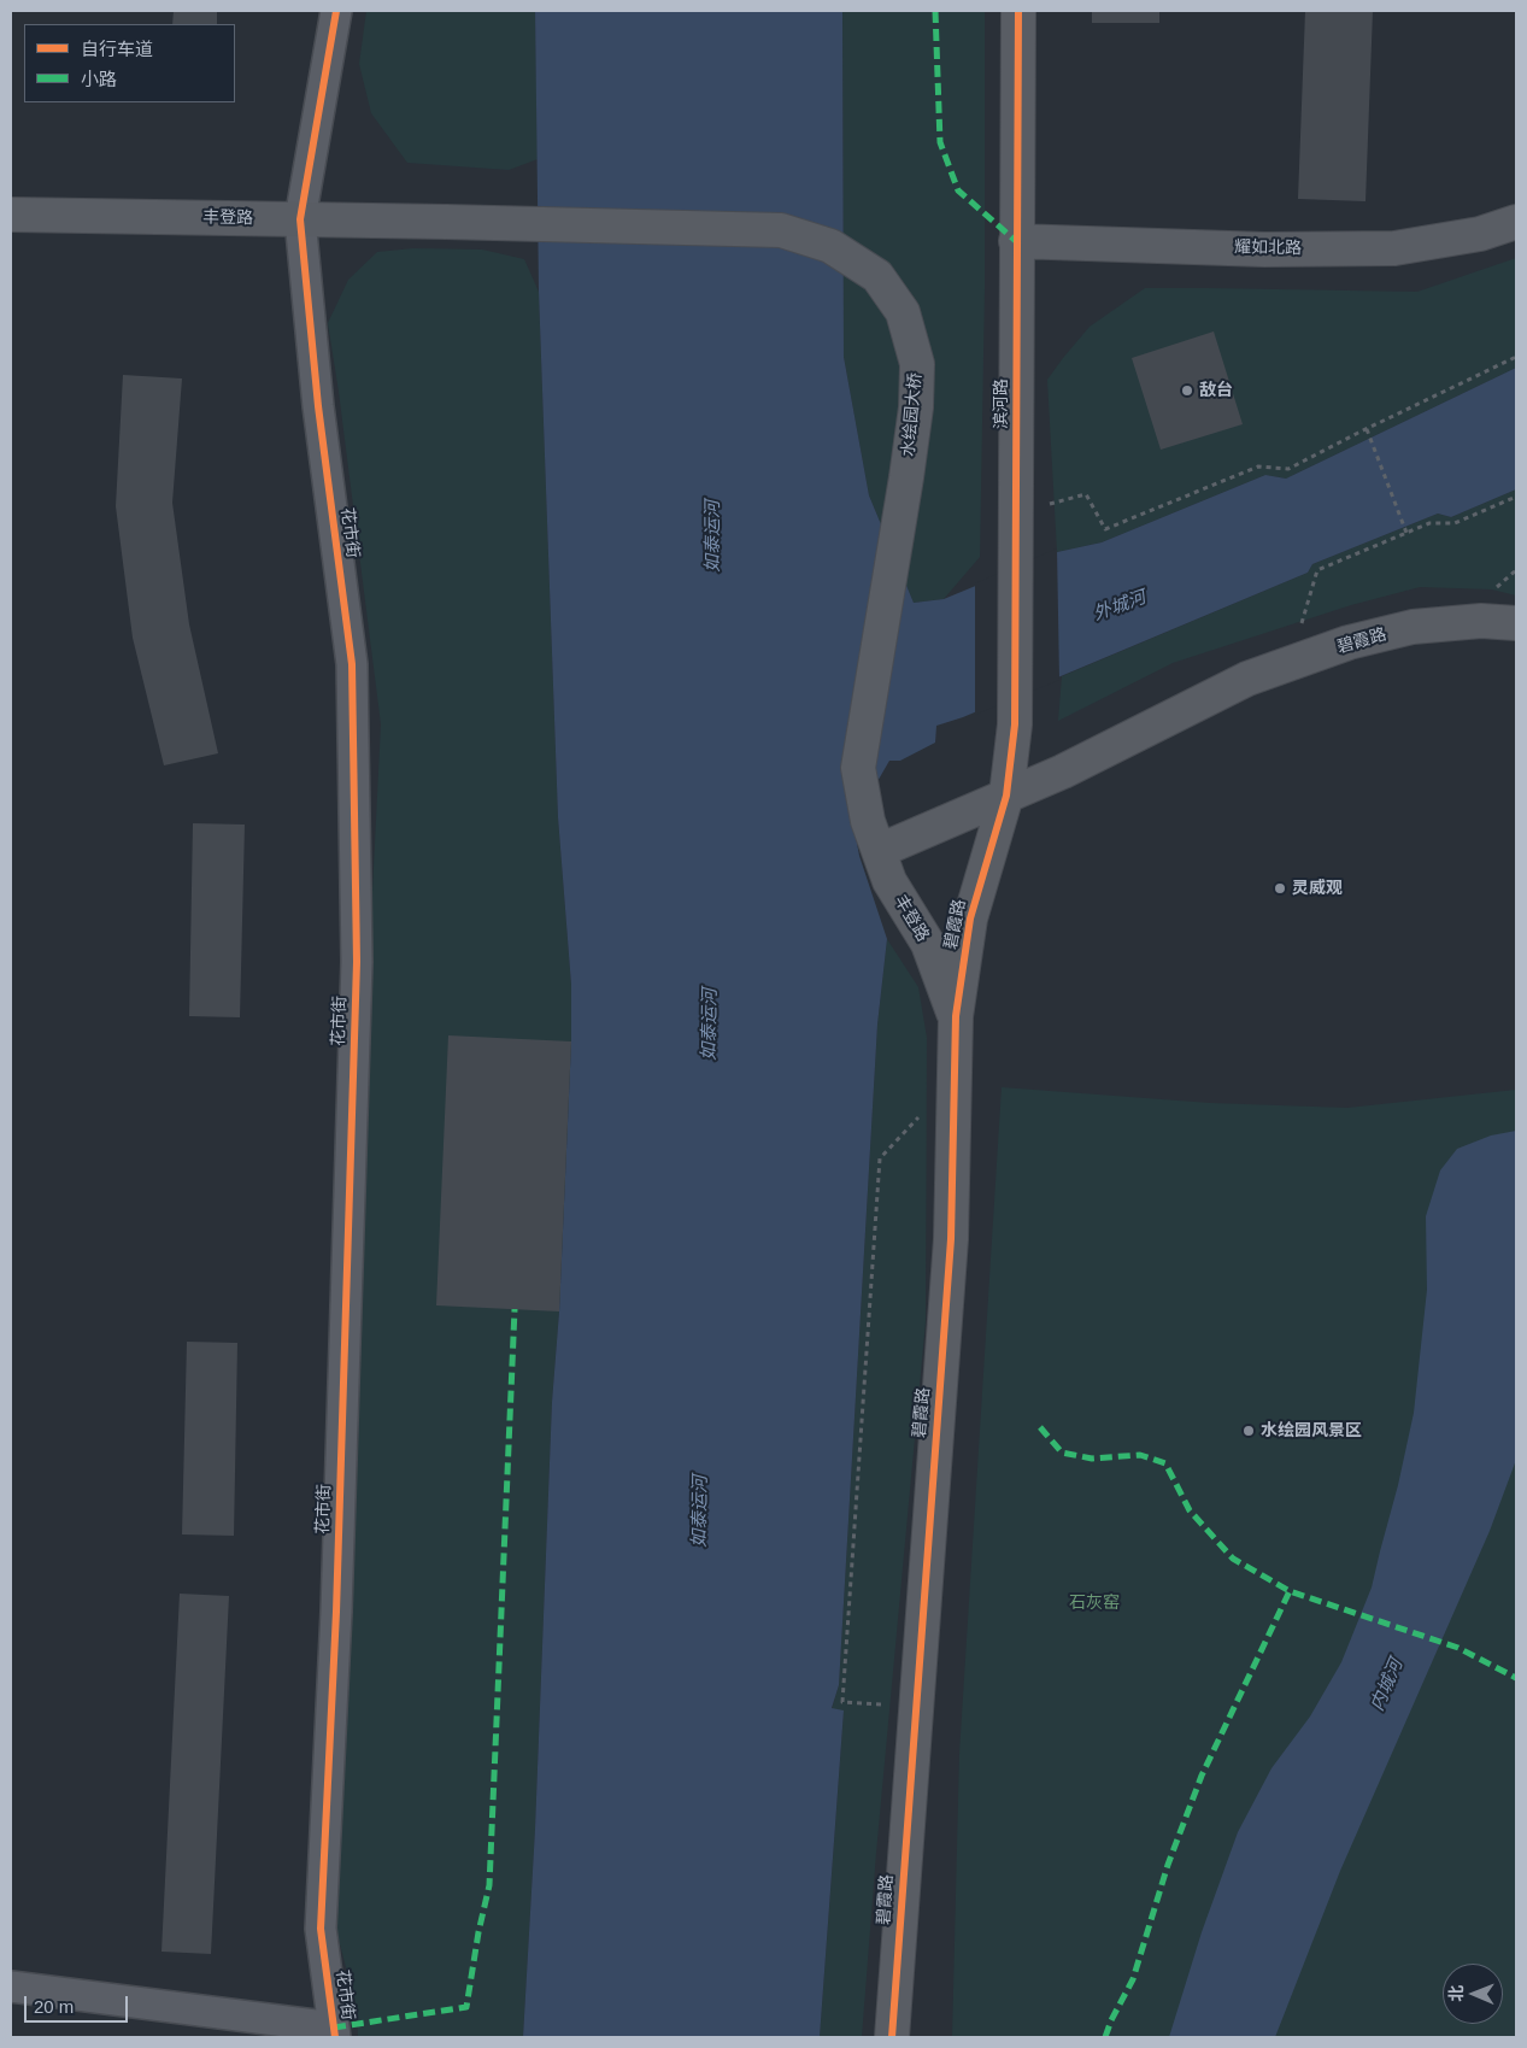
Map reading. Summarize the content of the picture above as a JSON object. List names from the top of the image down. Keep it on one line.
{"streets":{"street":["丰登路","耀如北路","滨河路","水绘园大桥","花市街","碧霞路"]},"crossings":[["丰登路","水绘园大桥"],["丰登路","花市街"],["丰登路","碧霞路"],["耀如北路","滨河路"],["滨河路","碧霞路"]],"water":["如泰运河","外城河","内城河"],"parks":["石灰窑"],"places":["敌台","灵威观","水绘园风景区"],"legend":["自行车道","小路"],"scale_bar":"20 m","north":"left"}
